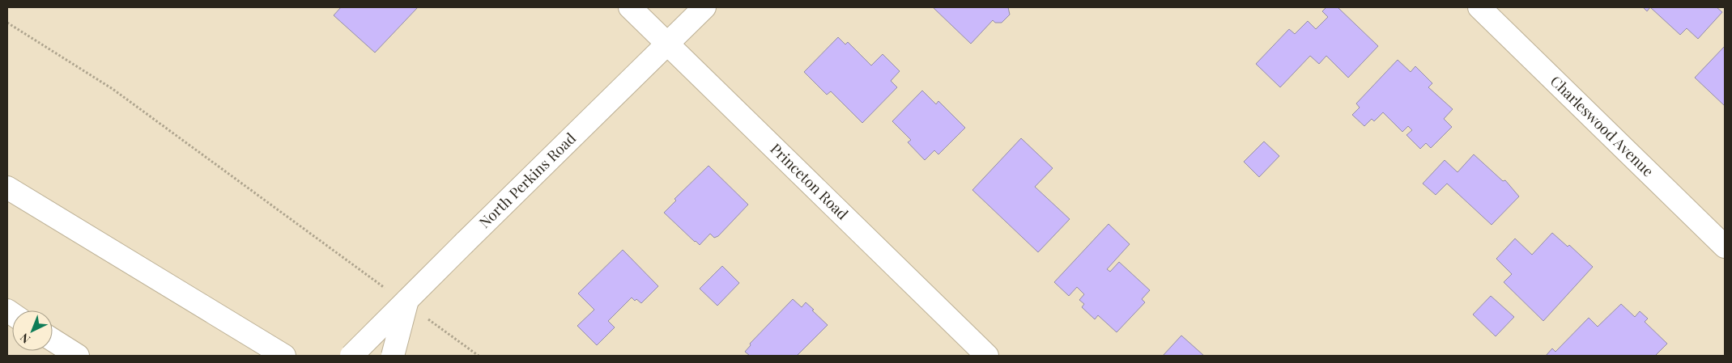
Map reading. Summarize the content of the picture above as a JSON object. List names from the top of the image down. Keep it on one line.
{"streets":{"main road":["Charleswood Avenue","North Perkins Road","Princeton Road"]},"crossings":[["North Perkins Road","Princeton Road"]],"north":"bottom left"}
